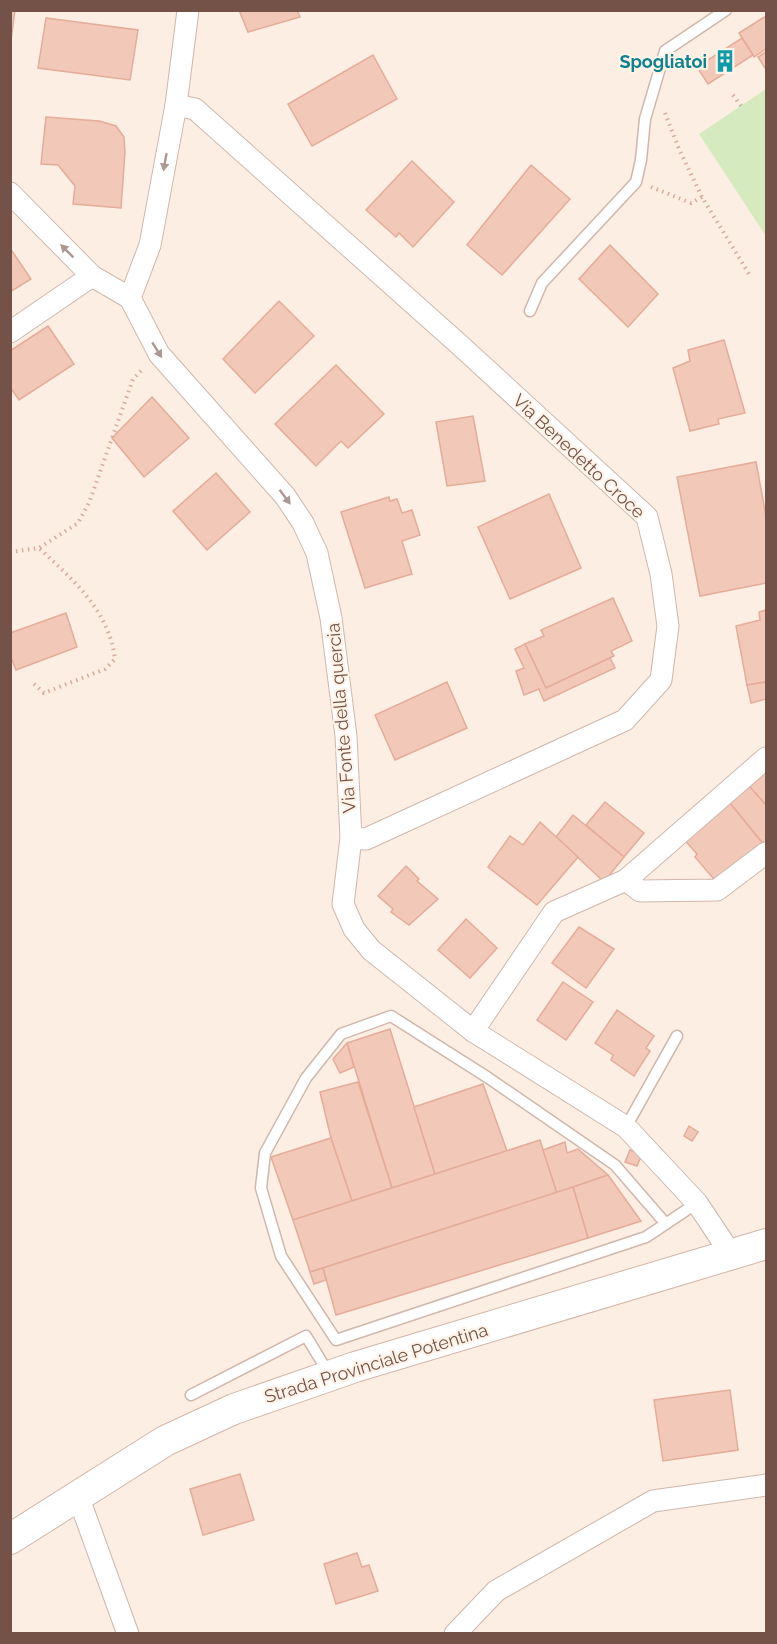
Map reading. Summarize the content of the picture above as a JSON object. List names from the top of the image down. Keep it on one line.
{"streets":{"main road":["Strada Provinciale Potentina"],"street":["Via Benedetto Croce","Via Fonte della quercia"]},"crossings":[["Via Benedetto Croce","Via Fonte della quercia"],["Via Fonte della quercia","Strada Provinciale Potentina"]],"one_way":["Via Fonte della quercia"],"places":{"building":["Spogliatoi"]}}
